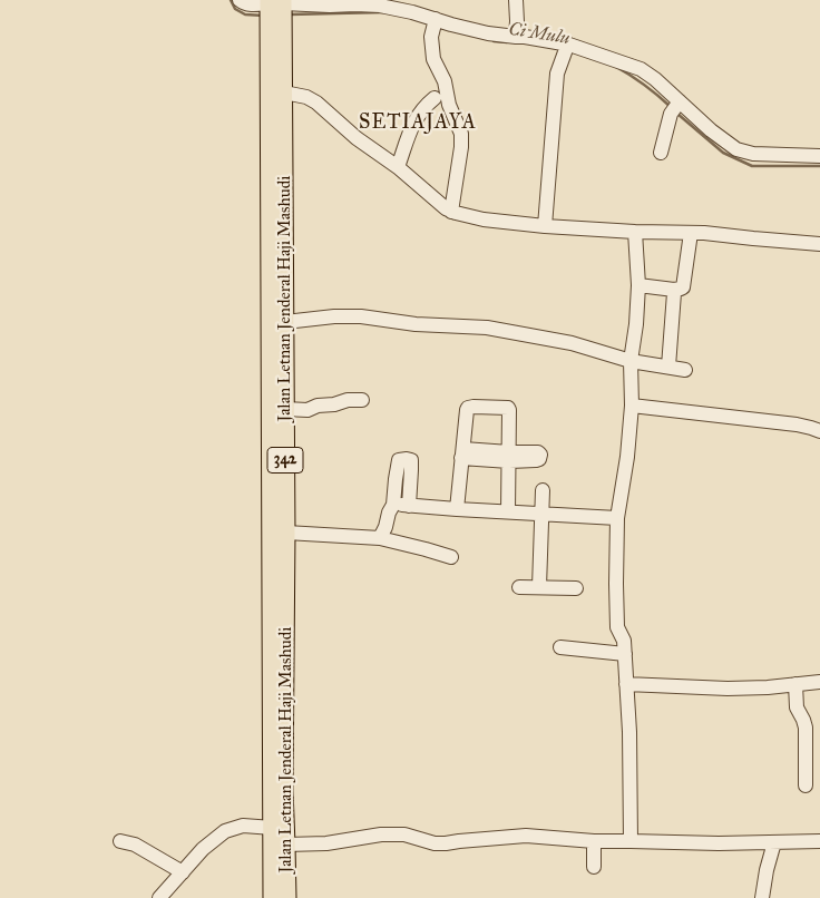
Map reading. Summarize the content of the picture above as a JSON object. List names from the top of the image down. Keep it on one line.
{"streets":{"main road":["Jalan Letnan Jenderal Haji Mashudi","342"]},"districts":["SETIAJAYA"],"water":["Ci Mulu"]}
